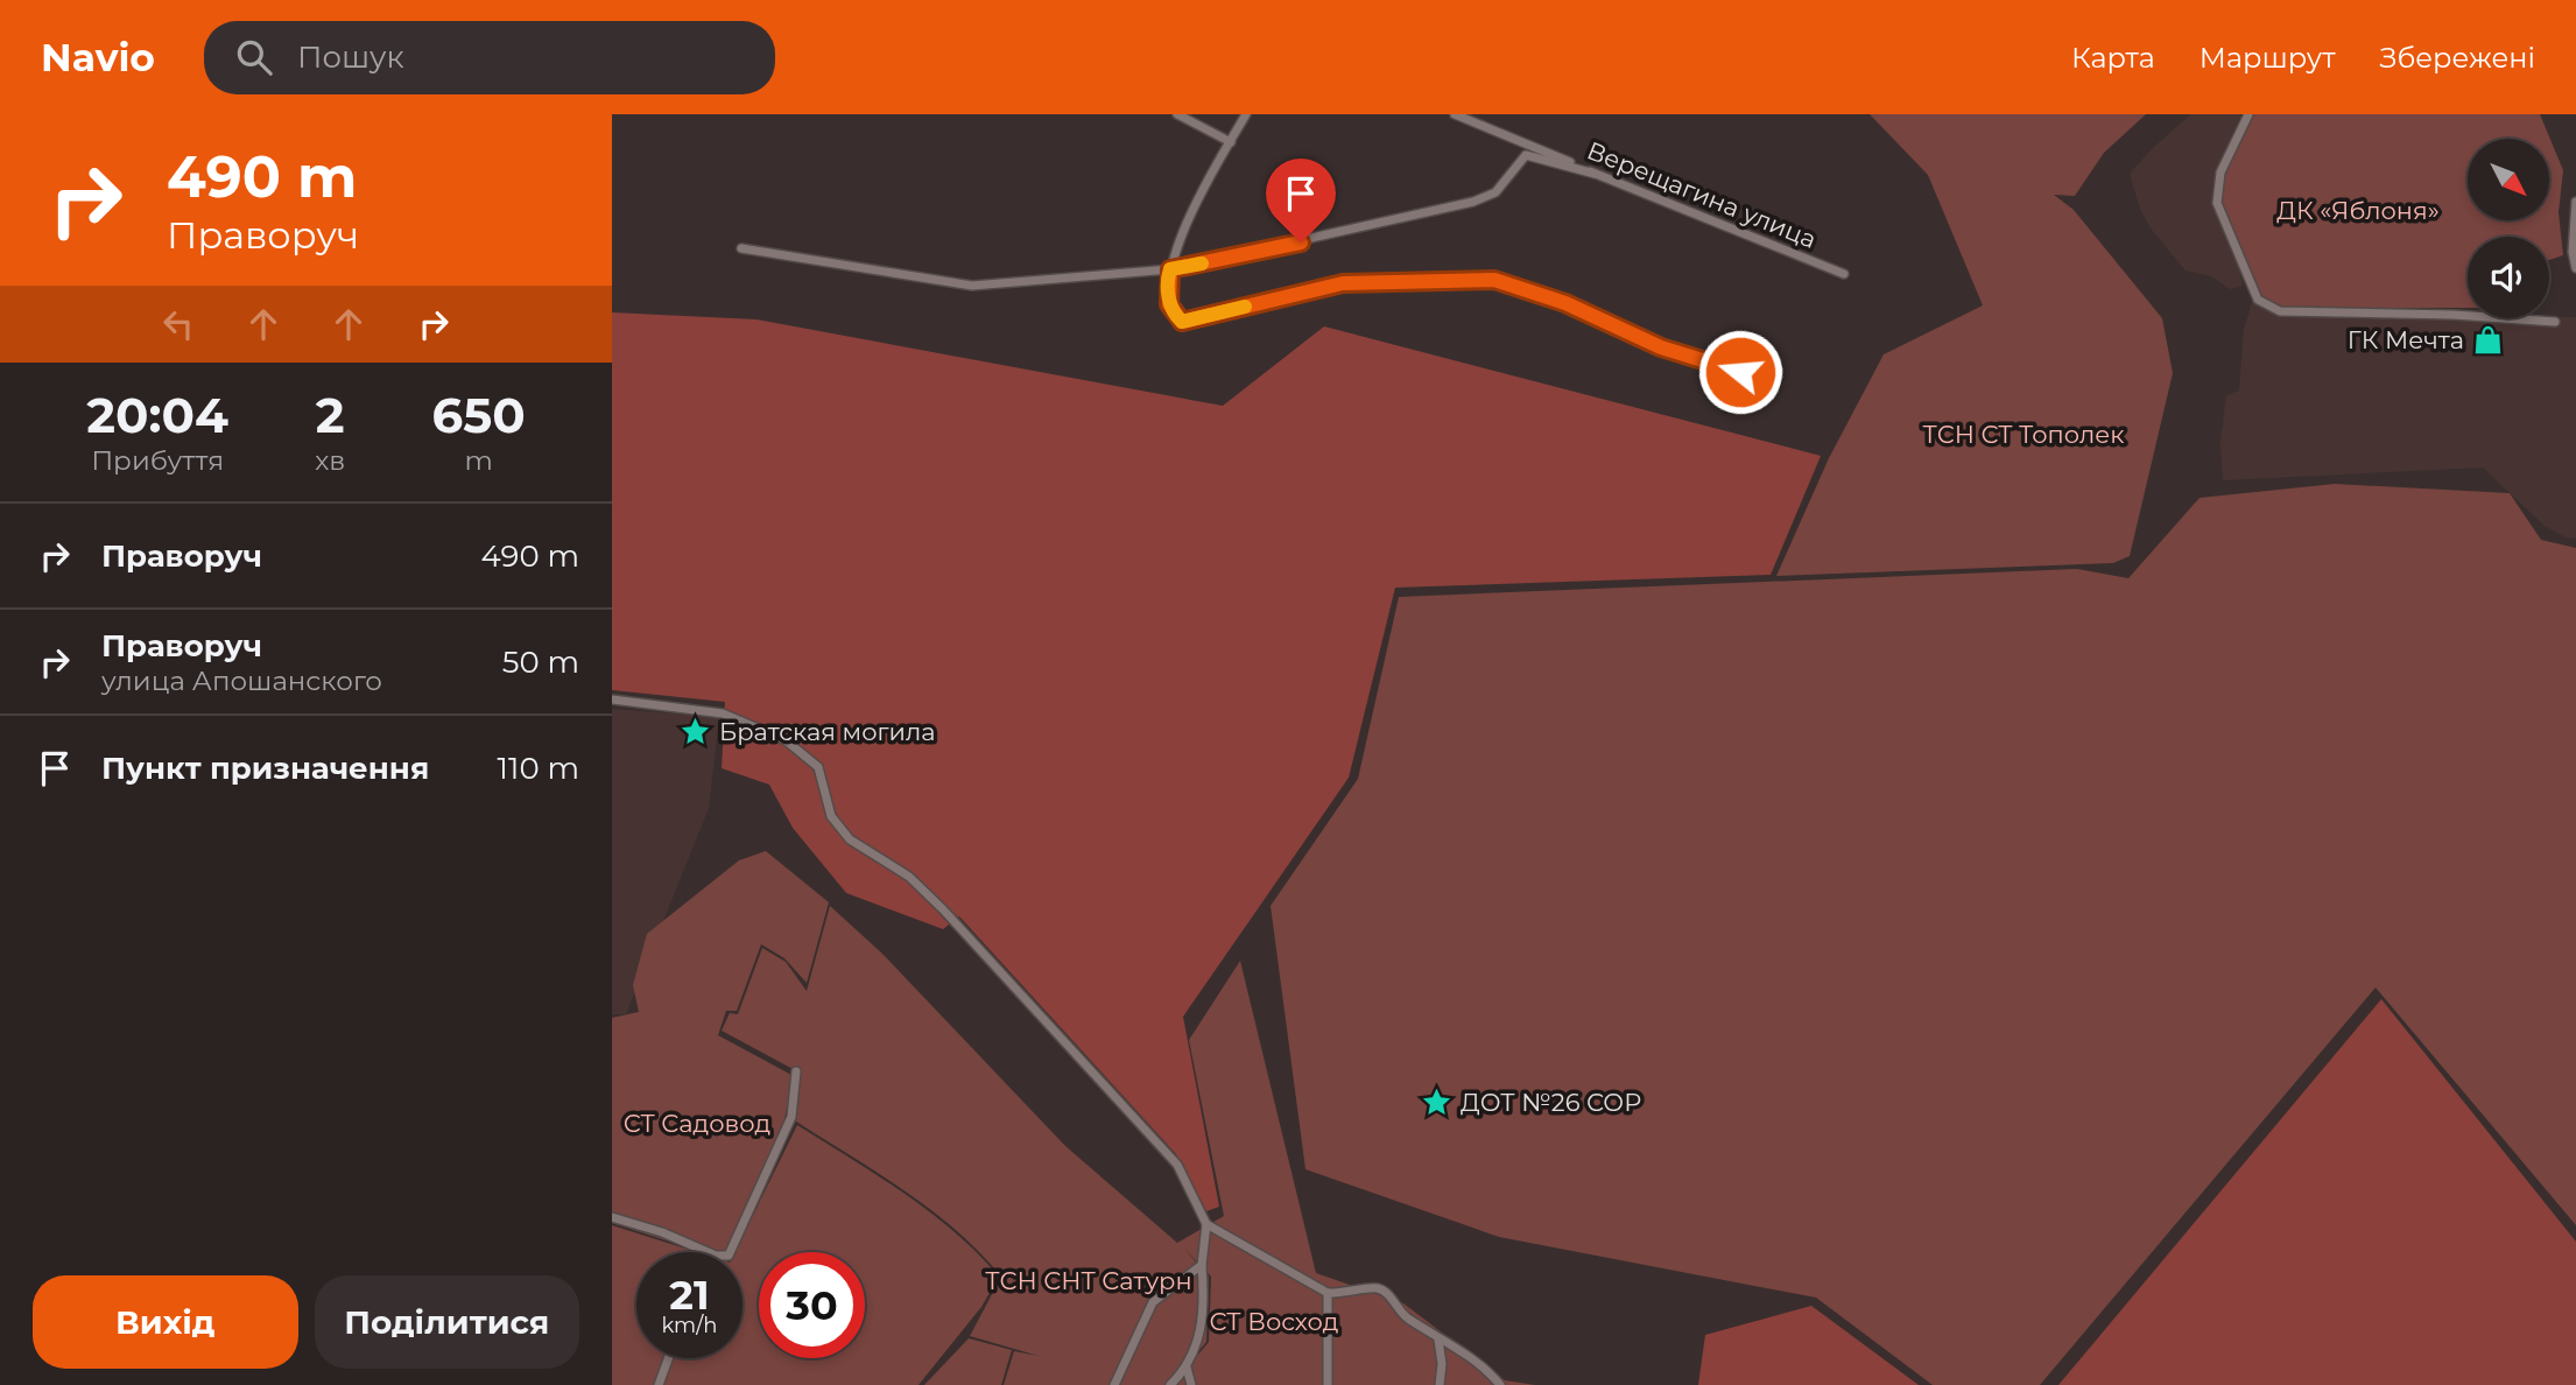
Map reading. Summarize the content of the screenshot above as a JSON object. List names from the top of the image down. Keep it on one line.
{"streets":{"street":["Верещагина улица"]},"parks":["ДК «Яблоня»","ТСН СТ Тополек","СТ Садовод","ТСН СНТ Сатурн","СТ Восход"],"places":{"shop":["ГК Мечта"],"place":["Братская могила","ДОТ №26 СОР"]},"north":"bottom right","page":{"header":"Navio","search":"Пошук","nav":["Карта","Маршрут","Збережені"],"turn":["490 m","Праворуч"],"eta":["20:04","Прибуття","2","хв","650","m"],"list":[{"name":"Праворуч","value":"490 m"},{"name":"Праворуч","note":"улица Апошанского","value":"50 m"},{"name":"Пункт призначення","value":"110 m"}],"speed":"21 km/h","limit":"30","buttons":["Вихід","Поділитися"]}}
